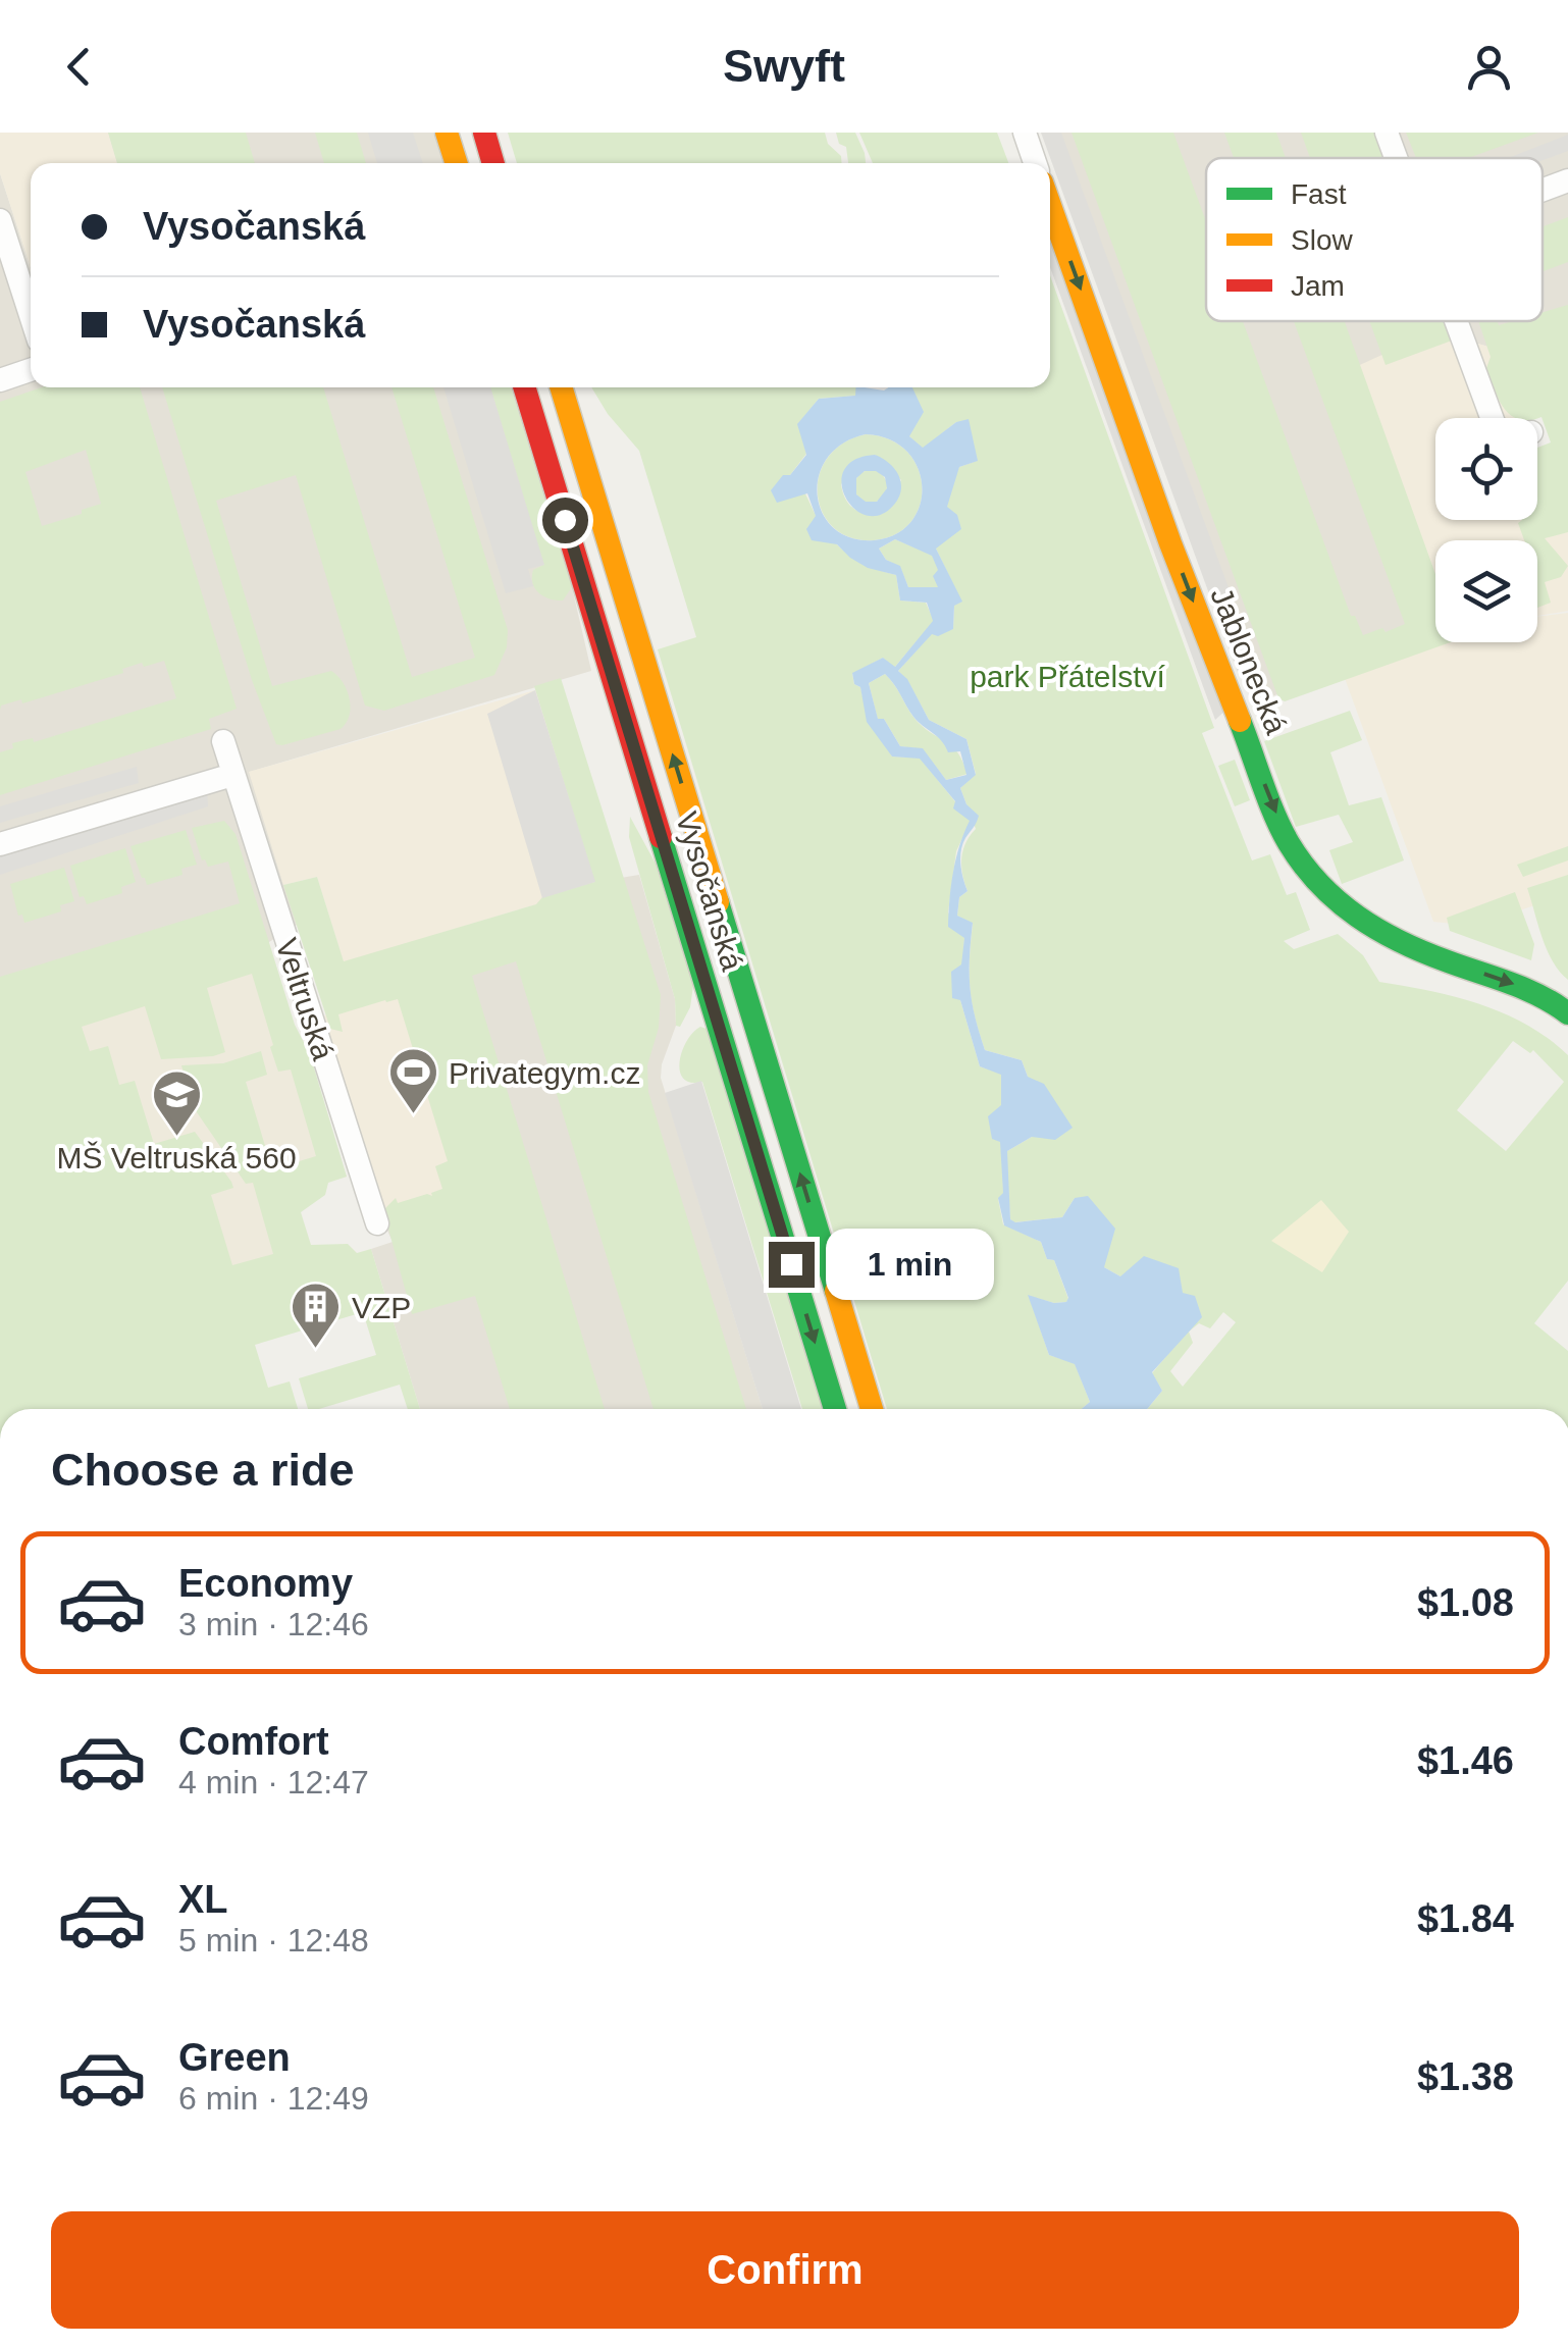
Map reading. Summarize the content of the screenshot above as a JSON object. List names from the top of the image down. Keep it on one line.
{"streets":{"main road":["Jablonecká","Vysočanská"],"street":["Veltruská"]},"one_way":["Jablonecká"],"parks":["park Přátelství"],"places":{"sports":["Privategym.cz"],"school or university":["MŠ Veltruská 560"],"building":["VZP"]},"legend":["Fast","Slow","Jam"],"page":{"header":"Swyft","banner":["Vysočanská","Vysočanská"],"bubble":"1 min","heading":"Choose a ride","list":[{"name":"Economy","note":"3 min · 12:46","value":"$1.08"},{"name":"Comfort","note":"4 min · 12:47","value":"$1.46"},{"name":"XL","note":"5 min · 12:48","value":"$1.84"},{"name":"Green","note":"6 min · 12:49","value":"$1.38"}],"buttons":"Confirm"}}
